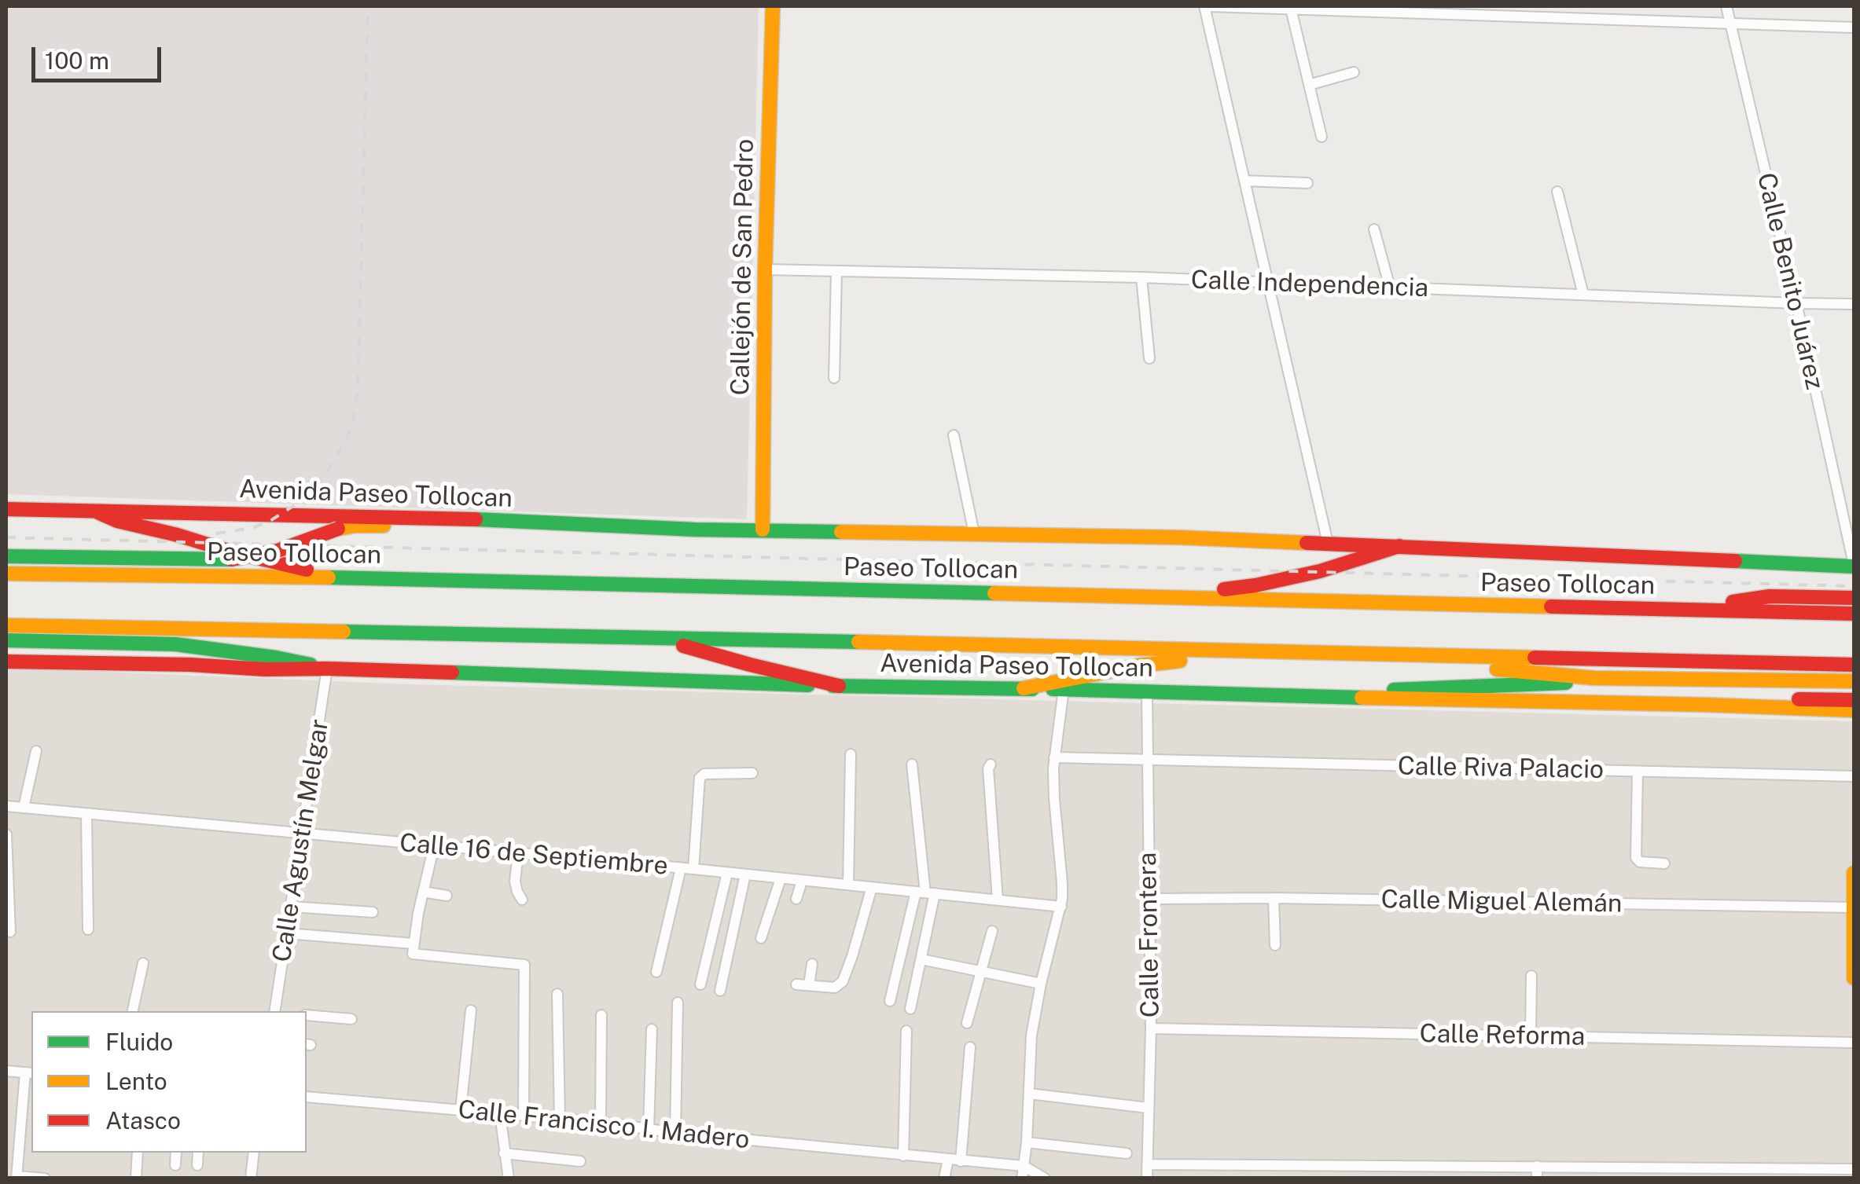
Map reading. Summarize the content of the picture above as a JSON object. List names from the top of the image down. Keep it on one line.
{"streets":{"main road":["Callejón de San Pedro","Avenida Paseo Tollocan","Paseo Tollocan"],"street":["Calle Benito Juárez","Calle Independencia","Calle Riva Palacio","Calle Agustín Melgar","Calle 16 de Septiembre","Calle Miguel Alemán","Calle Frontera","Calle Reforma","Calle Francisco I. Madero"]},"crossings":[["Callejón de San Pedro","Calle Independencia"],["Callejón de San Pedro","Avenida Paseo Tollocan"],["Calle Benito Juárez","Calle Independencia"],["Calle Benito Juárez","Avenida Paseo Tollocan"],["Avenida Paseo Tollocan","Calle Agustín Melgar"],["Avenida Paseo Tollocan","Calle Frontera"],["Calle Riva Palacio","Calle Frontera"],["Calle Agustín Melgar","Calle 16 de Septiembre"],["Calle Miguel Alemán","Calle Frontera"],["Calle Frontera","Calle Reforma"]],"legend":["Fluido","Lento","Atasco"],"scale_bar":"100 m"}
